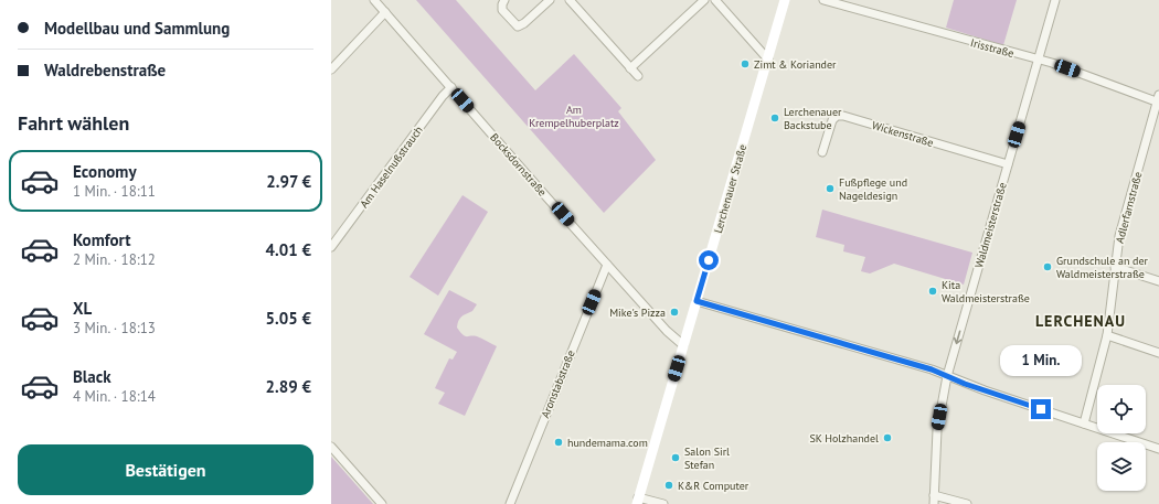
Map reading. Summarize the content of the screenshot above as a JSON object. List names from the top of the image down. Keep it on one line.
{"streets":{"main road":["Lerchenauer Straße"],"street":["Irisstraße","Wickenstraße","Bocksdornstraße","Am Haselnußstrauch","Adlerfarnstraße","Waldmeisterstraße","Aronstabstraße"]},"crossings":[["Irisstraße","Adlerfarnstraße"],["Irisstraße","Waldmeisterstraße"],["Wickenstraße","Waldmeisterstraße"],["Bocksdornstraße","Am Haselnußstrauch"],["Bocksdornstraße","Lerchenauer Straße"],["Bocksdornstraße","Aronstabstraße"]],"one_way":["Waldmeisterstraße"],"districts":["LERCHENAU"],"parks":["Am Krempelhuberplatz"],"places":["Zimt & Koriander","Lerchenauer Backstube","Fußpflege und Nageldesign","Grundschule an der Waldmeisterstraße","Kita Waldmeisterstraße","Mike's Pizza","SK Holzhandel","hundemama.com","Salon Sirl Stefan","K&R Computer"],"page":{"banner":["Modellbau und Sammlung","Waldrebenstraße"],"heading":"Fahrt wählen","list":[{"name":"Economy","note":"1 Min. · 18:11","value":"2.97 €"},{"name":"Komfort","note":"2 Min. · 18:12","value":"4.01 €"},{"name":"XL","note":"3 Min. · 18:13","value":"5.05 €"},{"name":"Black","note":"4 Min. · 18:14","value":"2.89 €"}],"bubble":"1 Min.","buttons":"Bestätigen"}}
